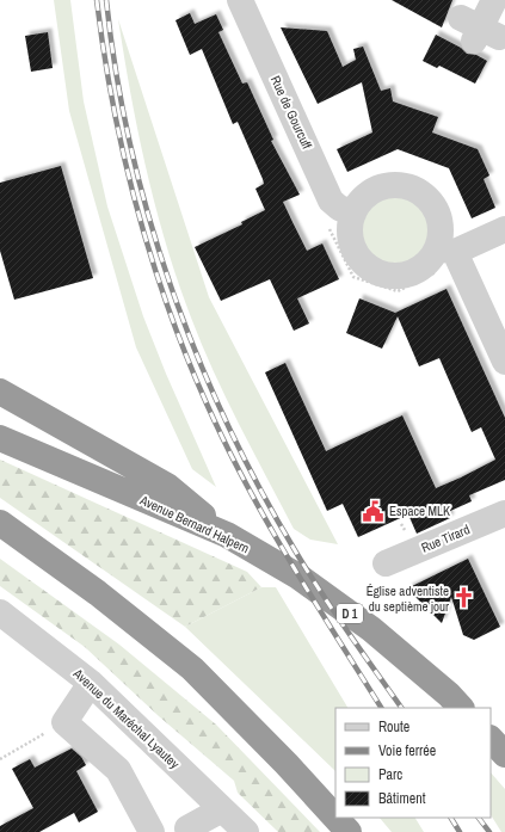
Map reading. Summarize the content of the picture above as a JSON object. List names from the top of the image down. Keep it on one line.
{"streets":{"highway":["Avenue Bernard Halpern","D 1"],"street":["Rue de Gourcuff","Rue Tirard","Avenue du Maréchal Lyautey"]},"places":{"public building":["Espace MLK"],"church":["Église adventiste du septième jour"]},"legend":["Route","Voie ferrée","Parc","Bâtiment"]}
